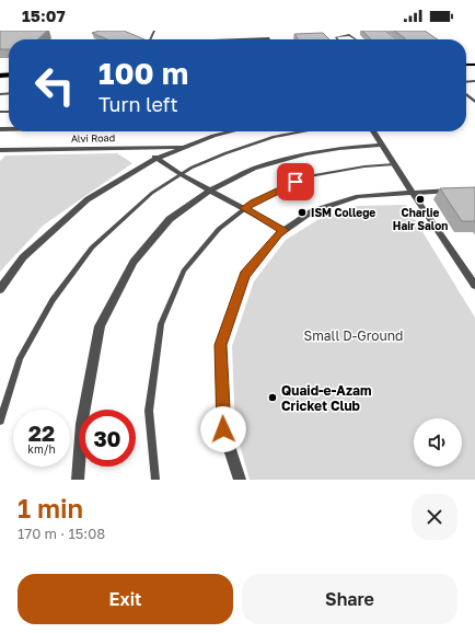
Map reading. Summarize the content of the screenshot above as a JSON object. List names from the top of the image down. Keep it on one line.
{"streets":{"street":["Alvi Road"]},"parks":["Small D-Ground"],"places":["Charlie Hair Salon","ISM College","Quaid-e-Azam Cricket Club"],"page":{"status":"15:07","turn":["100 m","Turn left"],"speed":"22 km/h","limit":"30","heading":["1 min","170 m · 15:08"],"buttons":["Exit","Share"]}}
